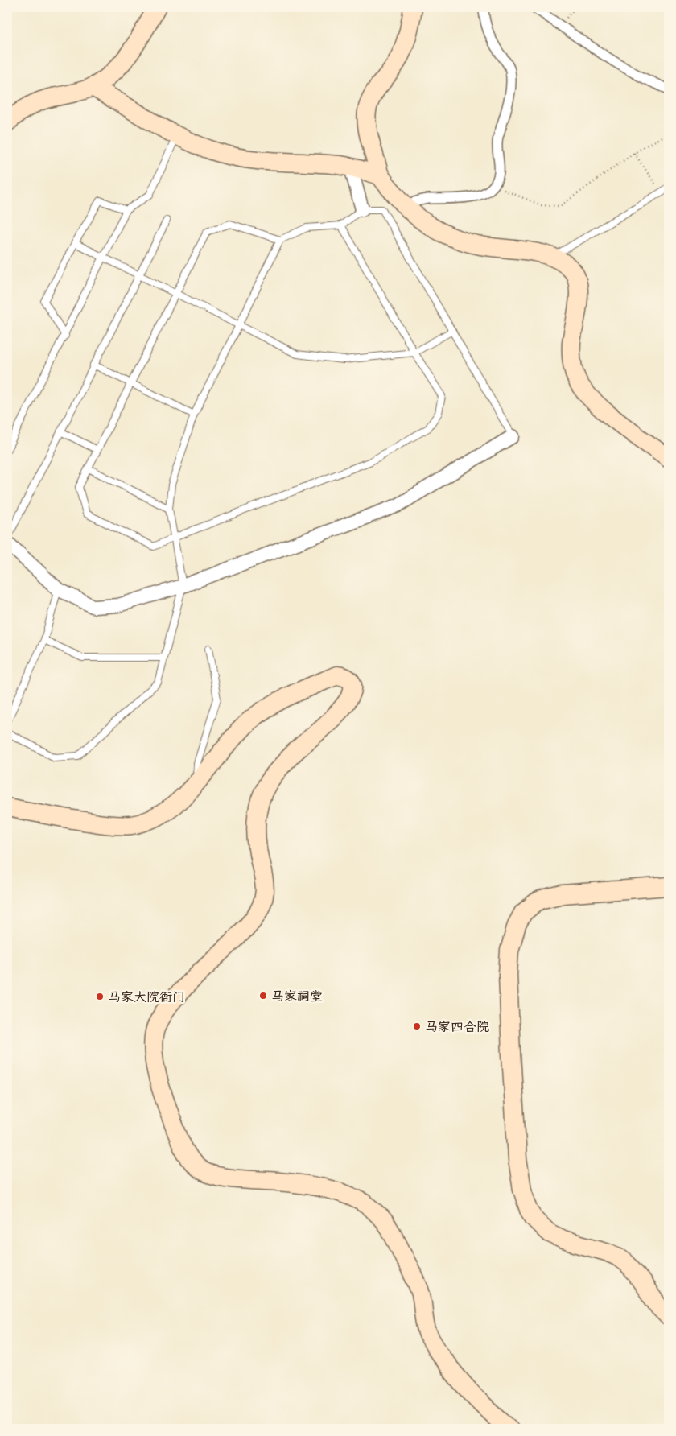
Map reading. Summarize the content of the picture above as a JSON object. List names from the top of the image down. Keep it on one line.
{"places":["马家祠堂","马家大院衙门","马家四合院"]}
